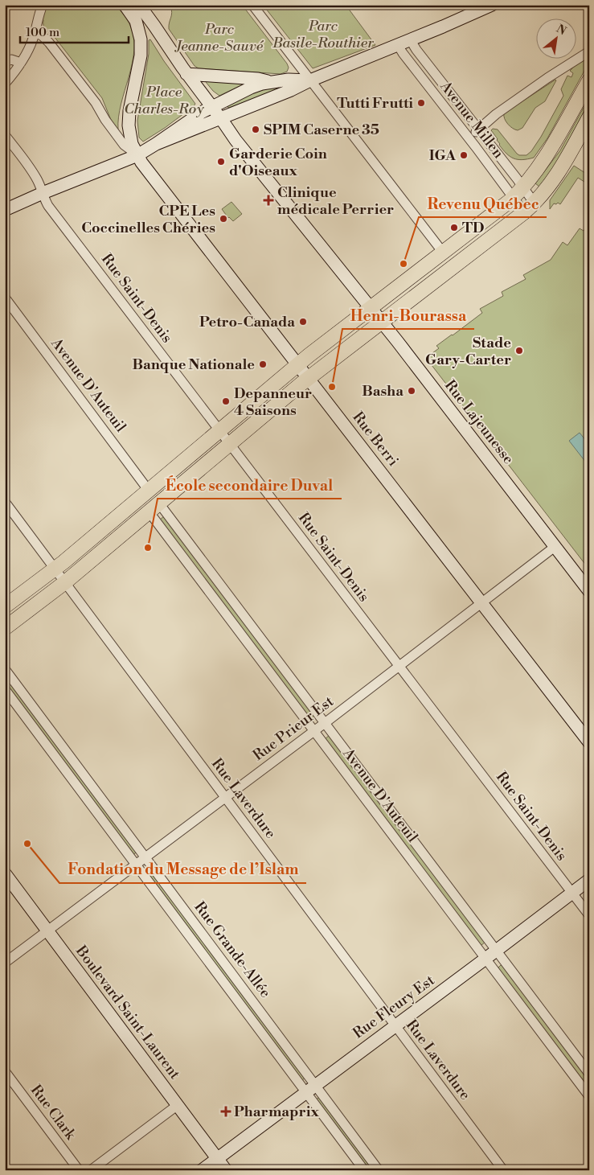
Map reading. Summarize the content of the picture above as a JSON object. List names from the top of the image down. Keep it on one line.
{"streets":{"main road":["Rue Lajeunesse","Rue Berri","Rue Fleury Est","Boulevard Saint-Laurent"],"street":["Avenue Millen","Rue Saint-Denis","Avenue D'Auteuil","Rue Prieur Est","Rue Laverdure","Rue Grande-Allée","Rue Clark"]},"crossings":[["Rue Saint-Denis","Rue Prieur Est"],["Rue Saint-Denis","Rue Fleury Est"],["Avenue D'Auteuil","Rue Prieur Est"],["Avenue D'Auteuil","Rue Fleury Est"],["Rue Lajeunesse","Rue Prieur Est"],["Rue Berri","Rue Prieur Est"],["Rue Prieur Est","Rue Laverdure"],["Rue Prieur Est","Rue Grande-Allée"],["Rue Prieur Est","Boulevard Saint-Laurent"],["Rue Laverdure","Rue Fleury Est"],["Rue Grande-Allée","Rue Fleury Est"],["Rue Fleury Est","Boulevard Saint-Laurent"]],"parks":["Parc Basile-Routhier","Parc Jeanne-Sauvé","Place Charles-Roy"],"places":{"other":["Tutti Frutti","SPIM Caserne 35","IGA","Garderie Coin d'Oiseaux","CPE Les Coccinelles Chéries","TD","Revenu Québec","Petro-Canada","Stade Gary-Carter","Banque Nationale","Henri-Bourassa","Basha","Depanneur 4 Saisons","École secondaire Duval","Fondation du Message de l’Islam"],"health":["Clinique médicale Perrier","Pharmaprix"]},"scale_bar":"100 m","north":"top right"}
